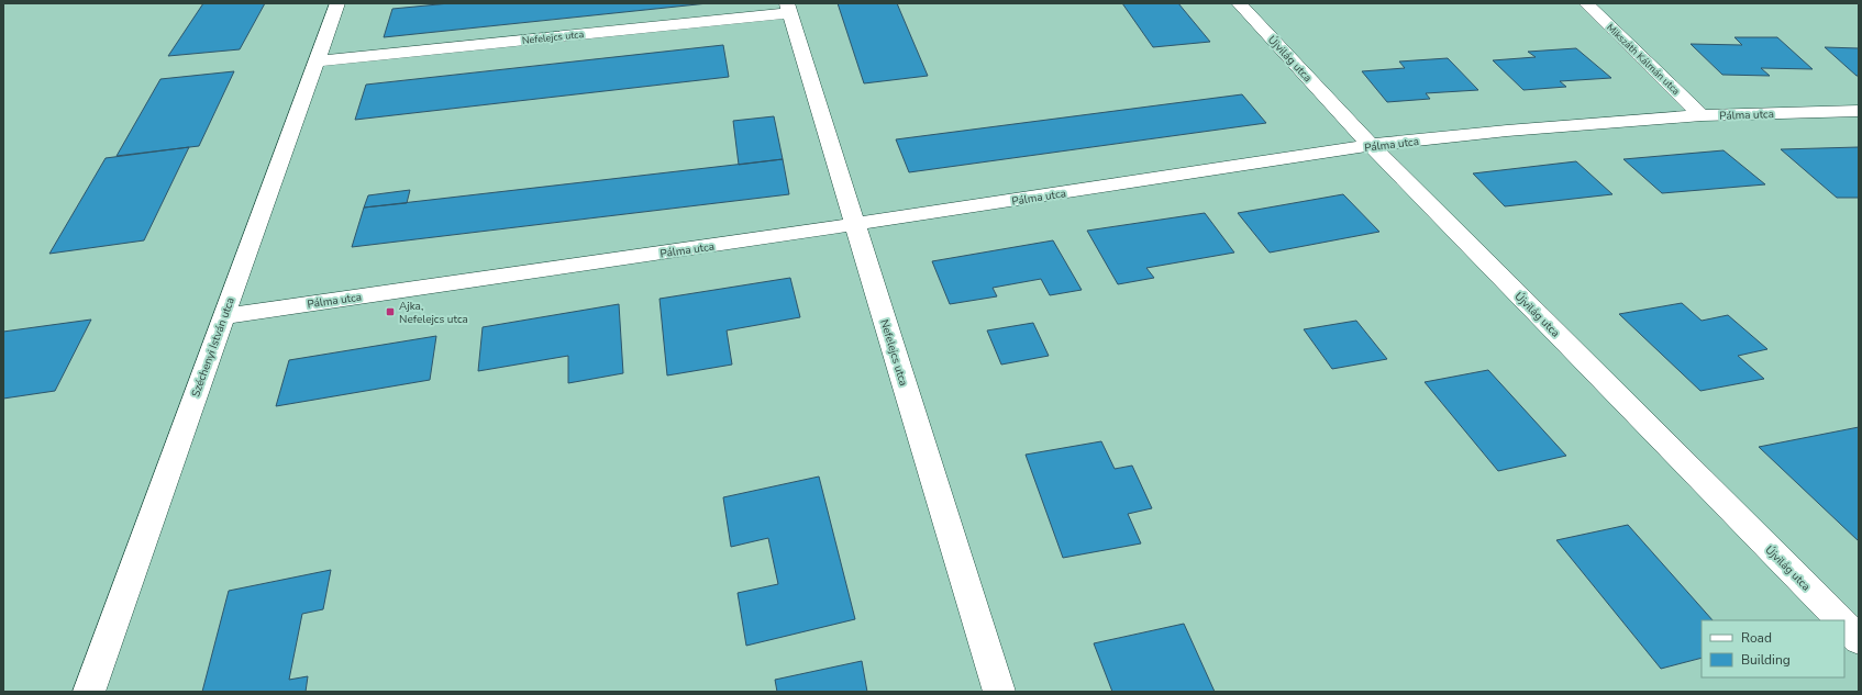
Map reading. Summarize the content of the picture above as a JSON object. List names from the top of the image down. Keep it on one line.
{"streets":{"street":["Nefelejcs utca","Újvilág utca","Mikszáth Kálmán utca","Pálma utca","Széchenyi István utca"]},"crossings":[["Nefelejcs utca","Pálma utca"],["Nefelejcs utca","Széchenyi István utca"],["Újvilág utca","Pálma utca"],["Mikszáth Kálmán utca","Pálma utca"],["Pálma utca","Széchenyi István utca"]],"places":{"transit":["Ajka, Nefelejcs utca"]},"legend":["Road","Building"]}
